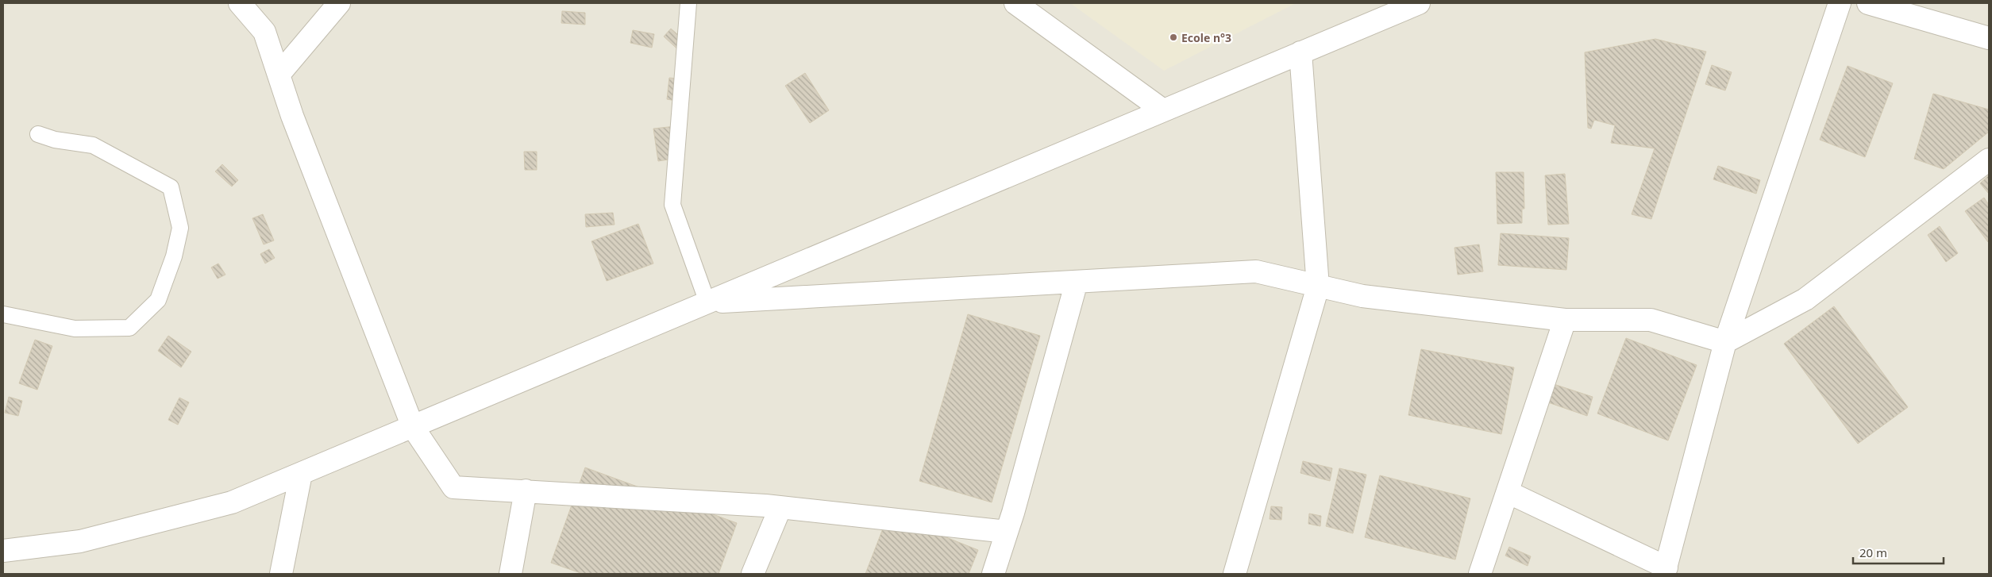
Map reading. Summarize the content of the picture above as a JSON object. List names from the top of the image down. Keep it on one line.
{"places":["Ecole n°3"],"scale_bar":"20 m"}
